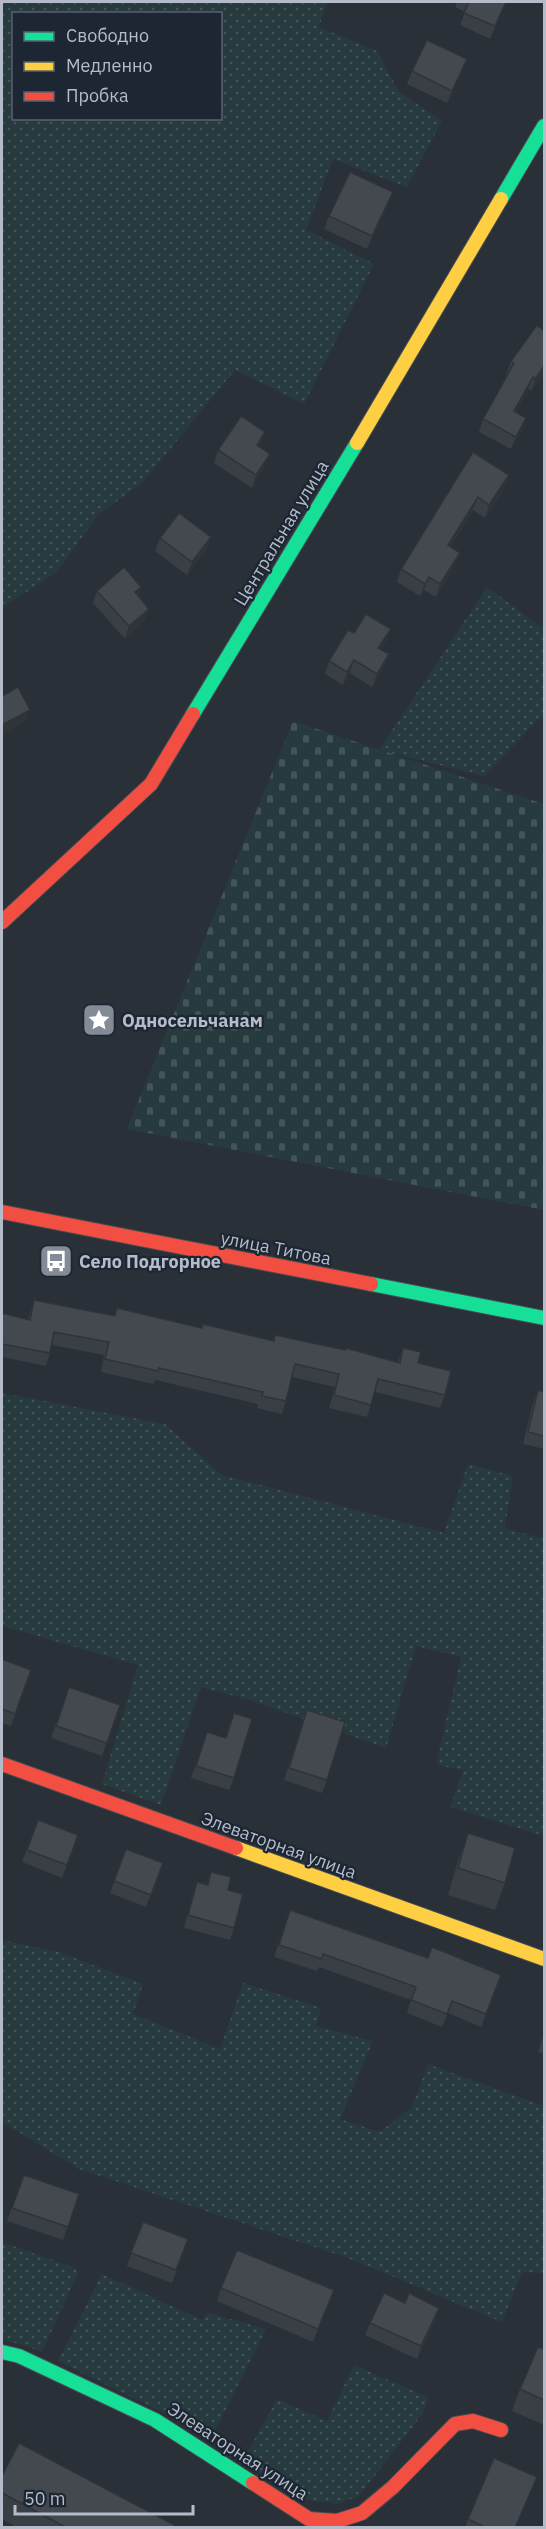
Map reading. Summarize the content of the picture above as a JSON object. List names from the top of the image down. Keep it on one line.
{"streets":{"street":["Центральная улица","улица Титова","Элеваторная улица"]},"places":{"place":["Односельчанам"],"bus stop":["Село Подгорное"]},"legend":["Свободно","Медленно","Пробка"],"scale_bar":"50 m"}
